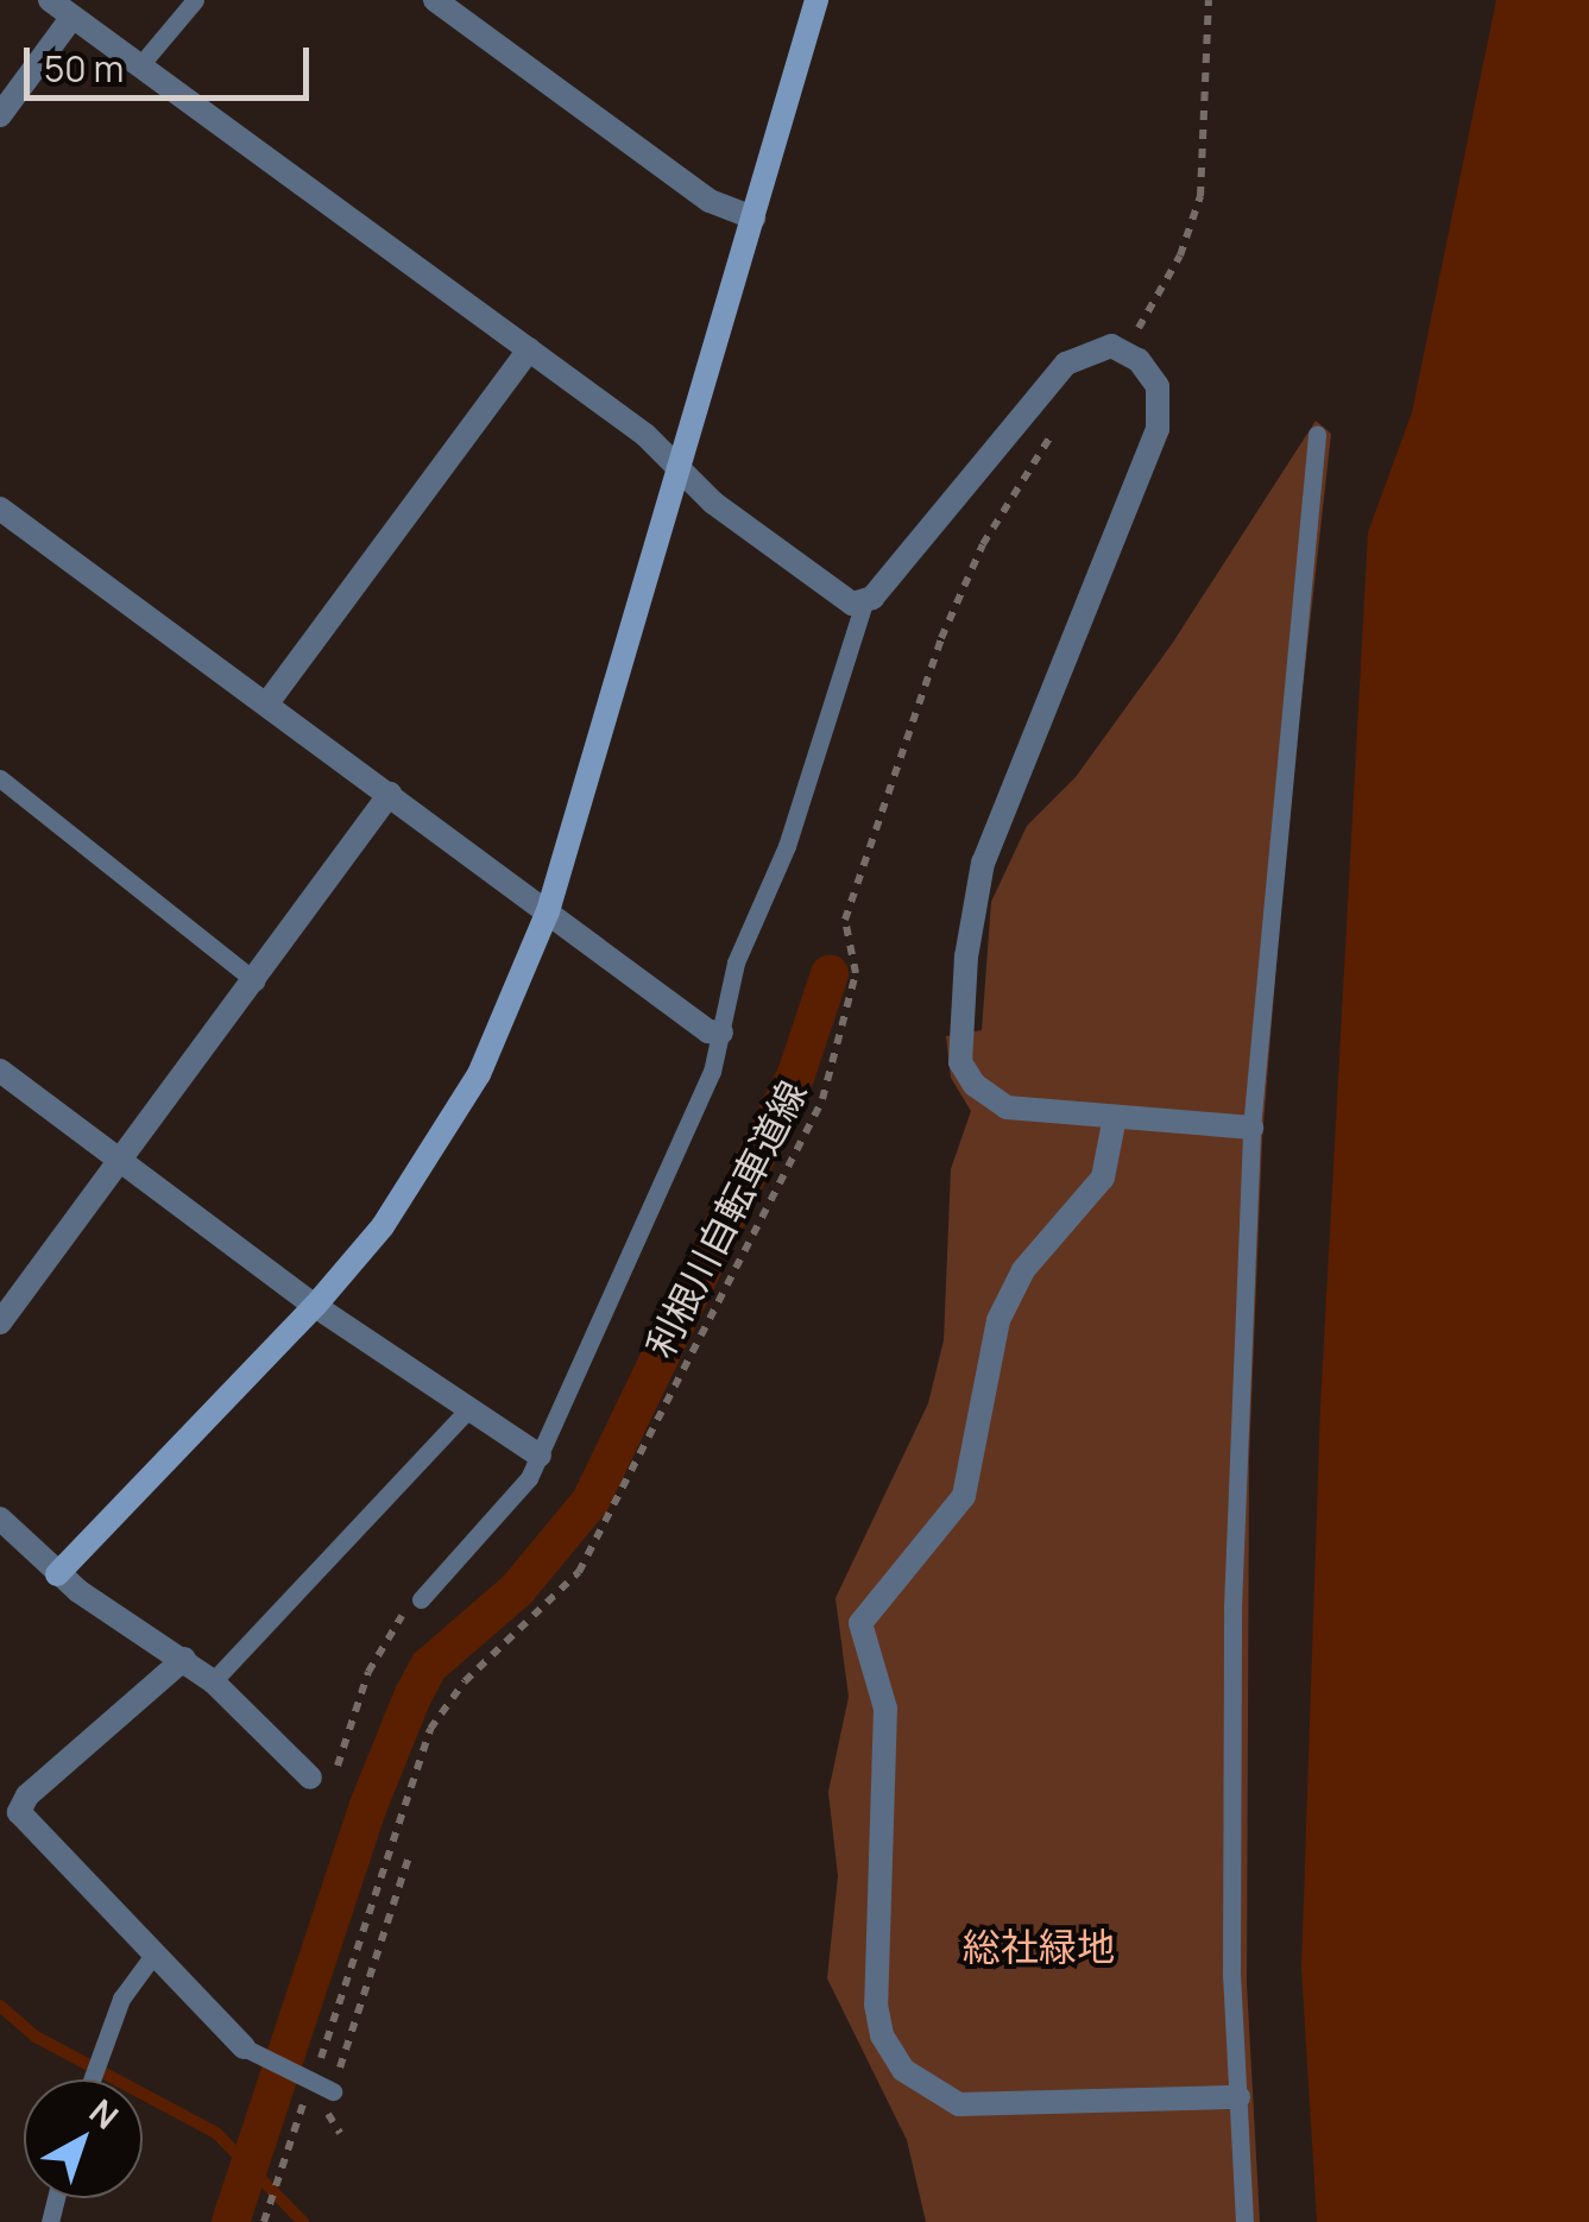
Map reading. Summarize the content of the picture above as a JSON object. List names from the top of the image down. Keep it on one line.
{"streets":{"path":["利根川自転車道線"]},"parks":["総社緑地"],"scale_bar":"50 m","north":"top right"}
